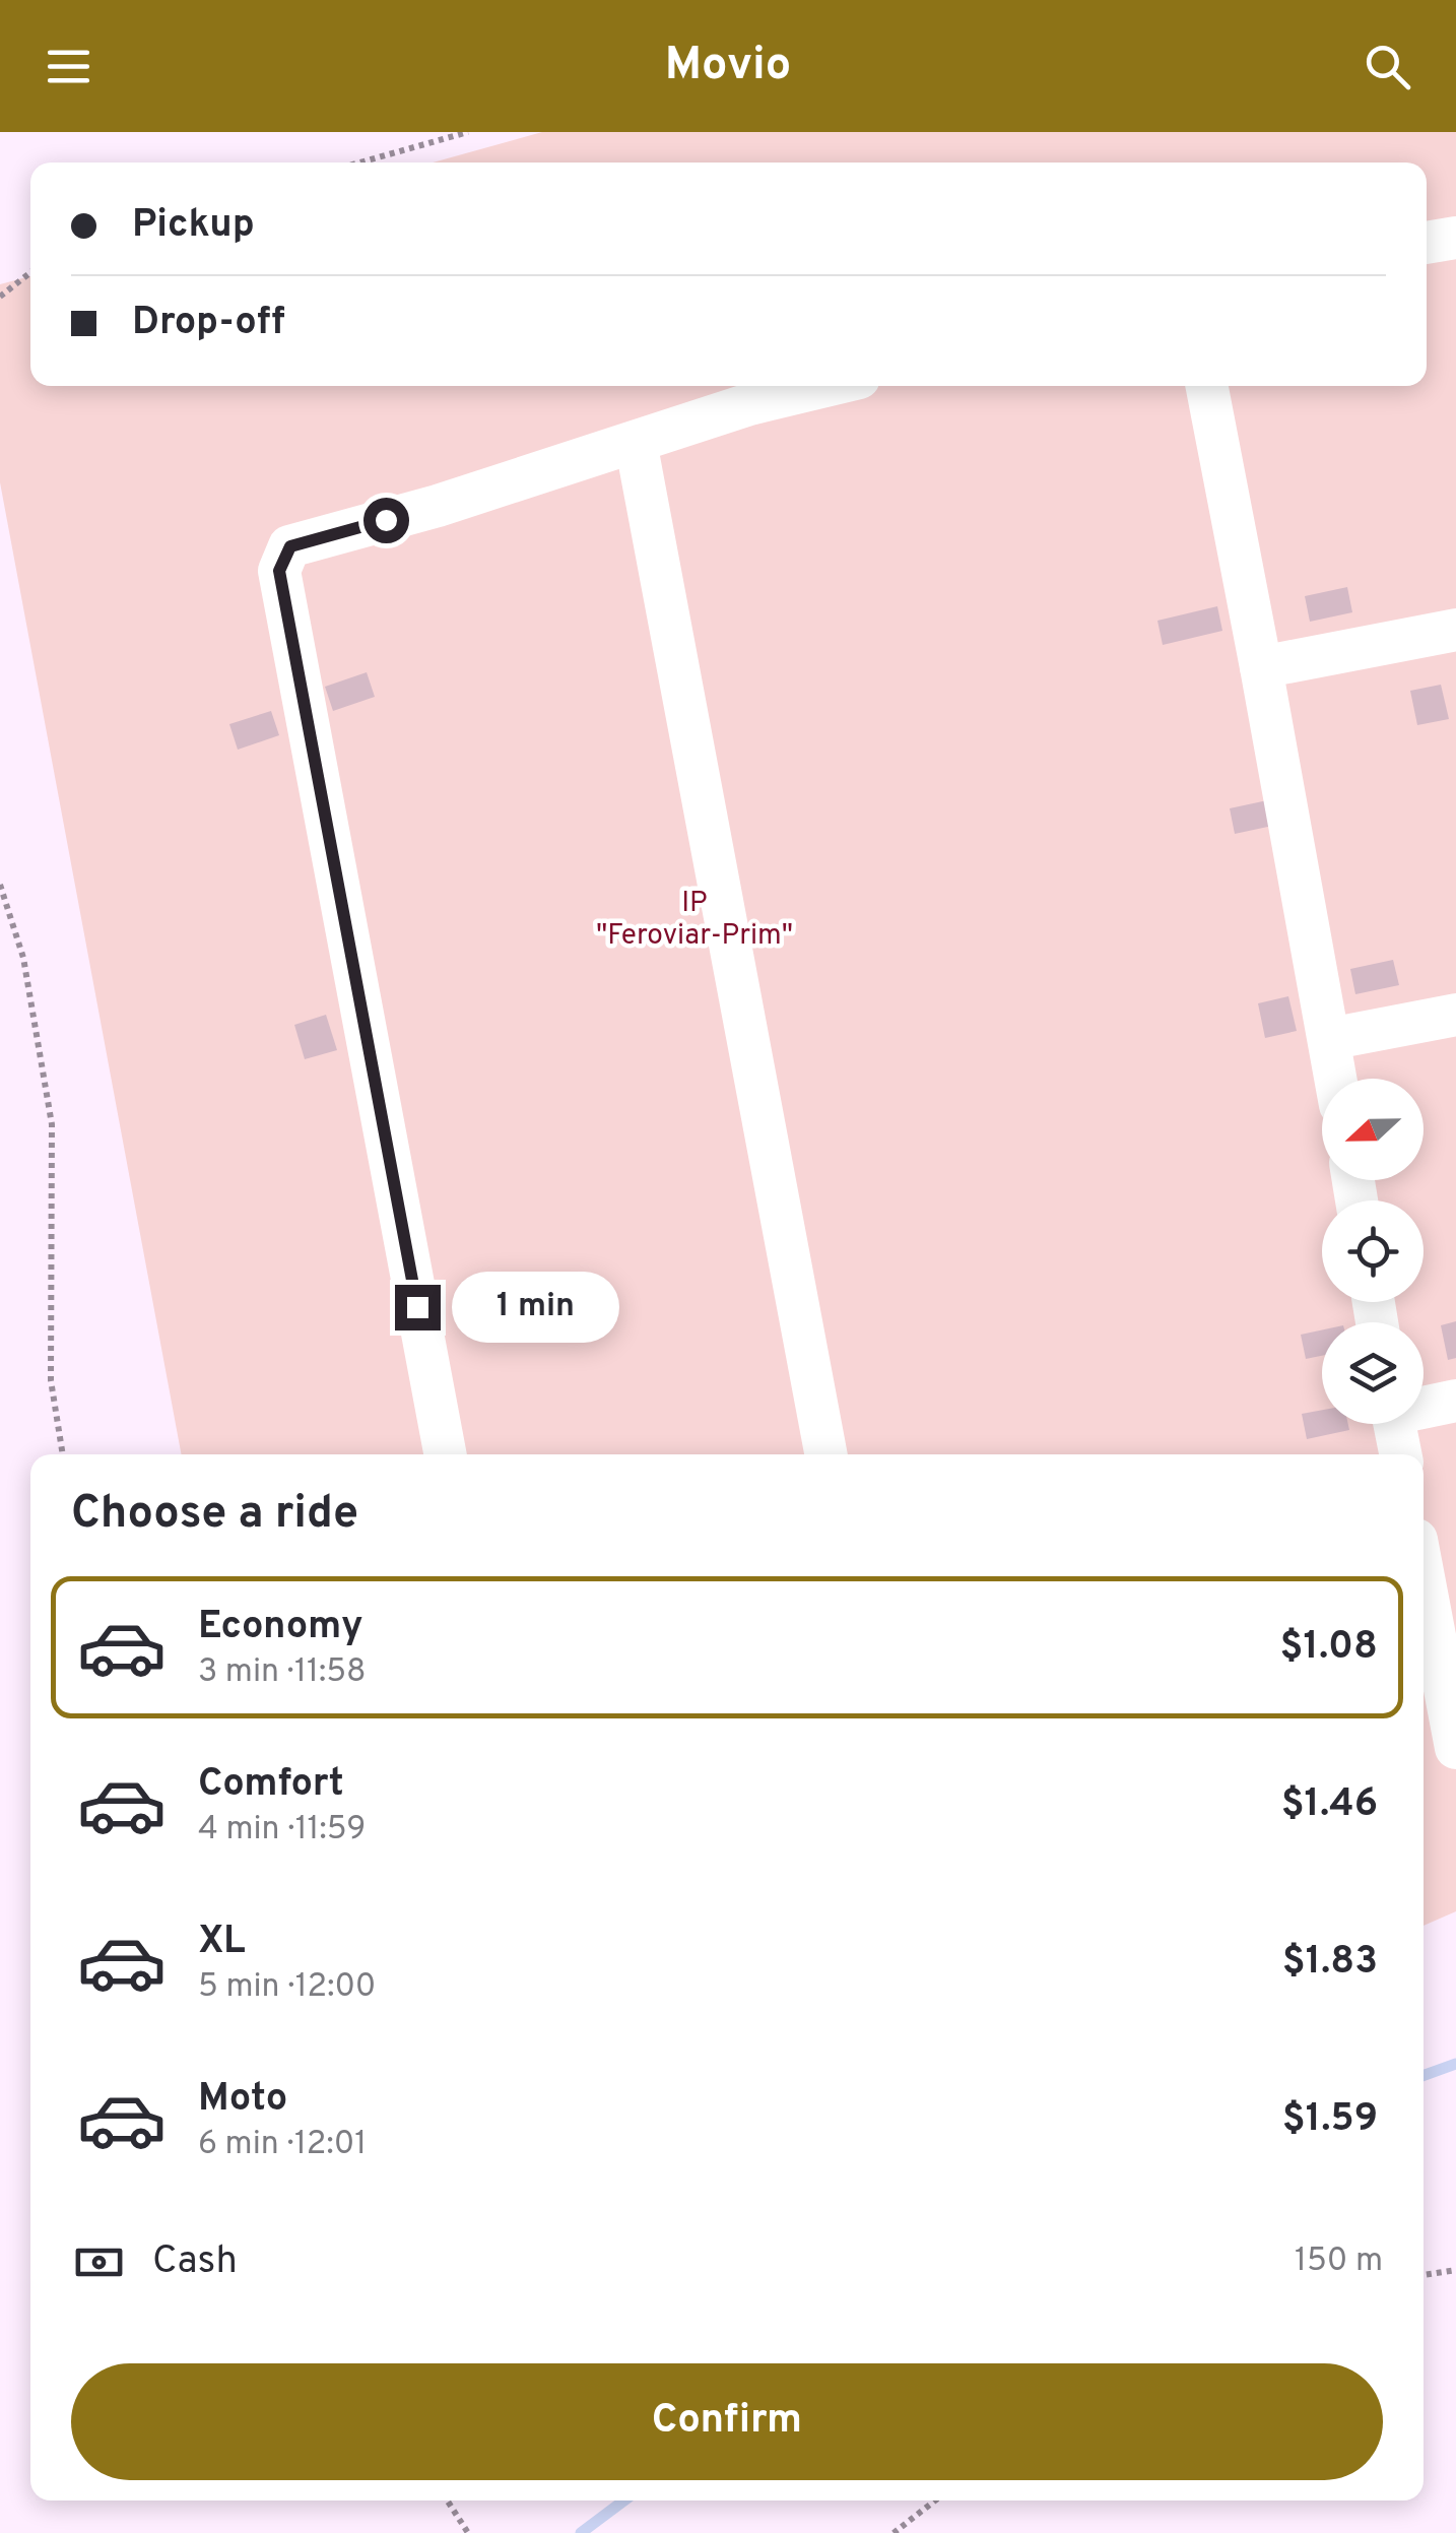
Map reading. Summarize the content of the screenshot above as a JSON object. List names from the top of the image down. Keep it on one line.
{"parks":["IP \"Feroviar-Prim\""],"north":"left","page":{"header":"Movio","banner":["Pickup","Drop-off"],"bubble":"1 min","heading":"Choose a ride","list":[{"name":"Economy","note":"3 min · 11:58","value":"$1.08"},{"name":"Comfort","note":"4 min · 11:59","value":"$1.46"},{"name":"XL","note":"5 min · 12:00","value":"$1.83"},{"name":"Moto","note":"6 min · 12:01","value":"$1.59"}],"pay":["Cash","150 m"],"buttons":"Confirm"}}
